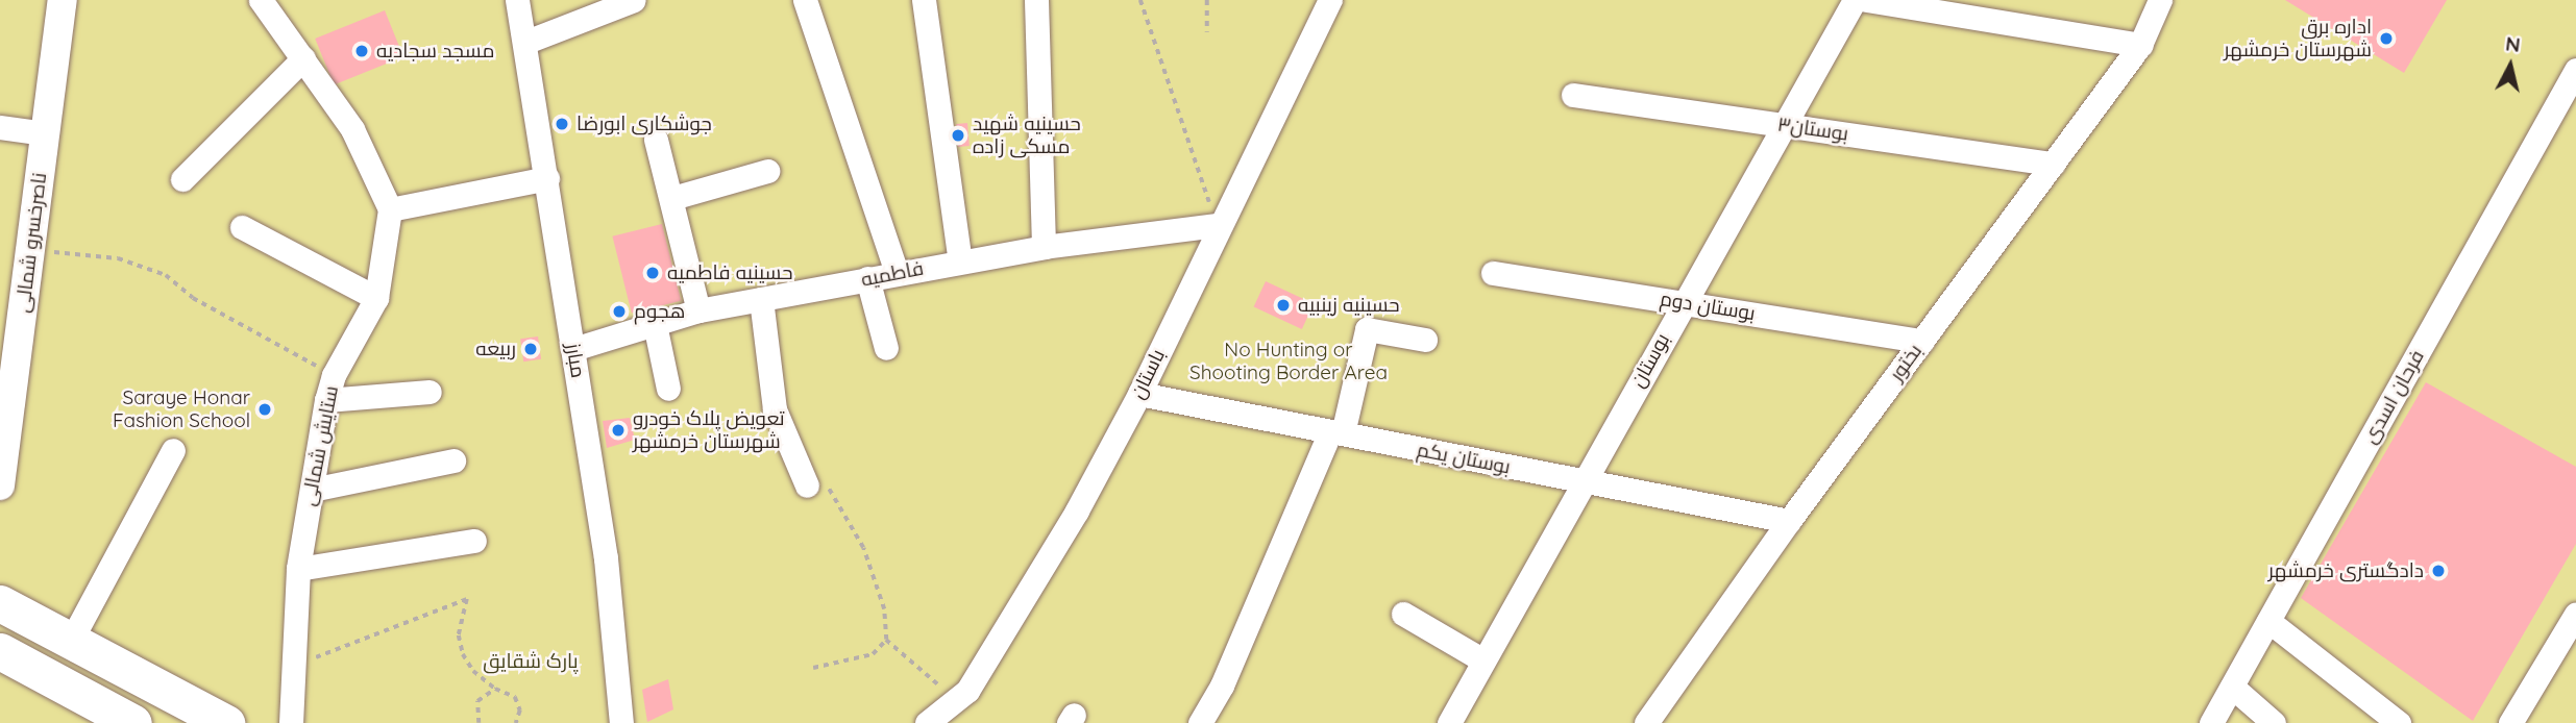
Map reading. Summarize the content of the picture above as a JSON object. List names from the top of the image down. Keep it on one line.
{"streets":{"street":["بوستان۳","ناصرخسرو شمالی","فاطمیه","بوستان دوم","مبارز","بوستان","بختور","باستان","فرحان اسدی","ستایش شمالی","بوستان یکم"]},"crossings":[["بوستان۳","بوستان"],["بوستان۳","بختور"],["فاطمیه","مبارز"],["فاطمیه","باستان"],["بوستان دوم","بوستان"],["بوستان دوم","بختور"],["بوستان","بوستان یکم"],["بختور","بوستان یکم"],["باستان","بوستان یکم"]],"parks":["No Hunting or Shooting Border Area","پارک شقایق"],"places":["اداره برق شهرستان خرمشهر","مسجد سجادیه","جوشکاری ابورضا","حسینیه شهید مسکی زاده","حسینیه فاطمیه","حسینیه زینبیه","هجوم","ربیعه","Saraye Honar Fashion School","تعویض پلاک خودرو شهرستان خرمشهر","دادگستری خرمشهر"],"north":"top"}
